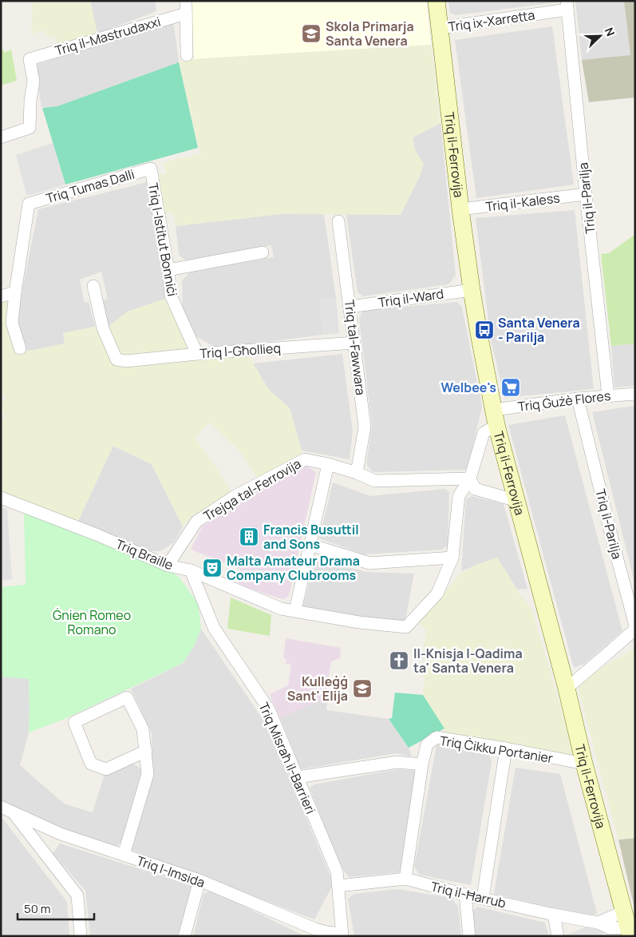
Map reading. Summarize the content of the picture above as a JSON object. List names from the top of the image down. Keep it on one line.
{"streets":{"main road":["Triq il-Ferrovija"],"street":["Triq ix-Xarretta","Triq il-Mastrudaxxi","Triq Tumas Dalli","Triq il-Parilja","Triq il-Kaless","Triq l-Istitut Bonniċi","Triq il-Ward","Triq tal-Fawwara","Triq l-Għollieq","Triq Ġużè Flores","Trejqa tal-Ferrovija","Triq Braille","Triq Ċikku Portanier","Triq Misraħ il-Barrieri","Triq l-Imsida","Triq il-Ħarrub"]},"crossings":[["Triq ix-Xarretta","Triq il-Ferrovija"],["Triq ix-Xarretta","Triq il-Parilja"],["Triq il-Ferrovija","Triq il-Kaless"],["Triq il-Ferrovija","Triq il-Ward"],["Triq il-Ferrovija","Triq Ġużè Flores"],["Triq il-Ferrovija","Triq Ċikku Portanier"],["Triq il-Ferrovija","Triq il-Ħarrub"],["Triq Tumas Dalli","Triq l-Istitut Bonniċi"],["Triq il-Parilja","Triq il-Kaless"],["Triq il-Parilja","Triq Ġużè Flores"],["Triq l-Istitut Bonniċi","Triq l-Għollieq"],["Triq il-Ward","Triq tal-Fawwara"],["Triq tal-Fawwara","Triq l-Għollieq"],["Triq tal-Fawwara","Trejqa tal-Ferrovija"],["Trejqa tal-Ferrovija","Triq Braille"],["Triq Braille","Triq Misraħ il-Barrieri"],["Triq Ċikku Portanier","Triq il-Ħarrub"],["Triq Misraħ il-Barrieri","Triq l-Imsida"],["Triq Misraħ il-Barrieri","Triq il-Ħarrub"]],"parks":["Ġnien Romeo Romano"],"places":{"school or university":["Skola Primarja Santa Venera","Kulleġġ Sant' Elija"],"bus stop":["Santa Venera - Parilja"],"supermarket":["Welbee's"],"building":["Francis Busuttil and Sons"],"theatre":["Malta Amateur Drama Company Clubrooms"],"church":["Il-Knisja l-Qadima ta' Santa Venera"]},"scale_bar":"50 m","north":"top right"}
